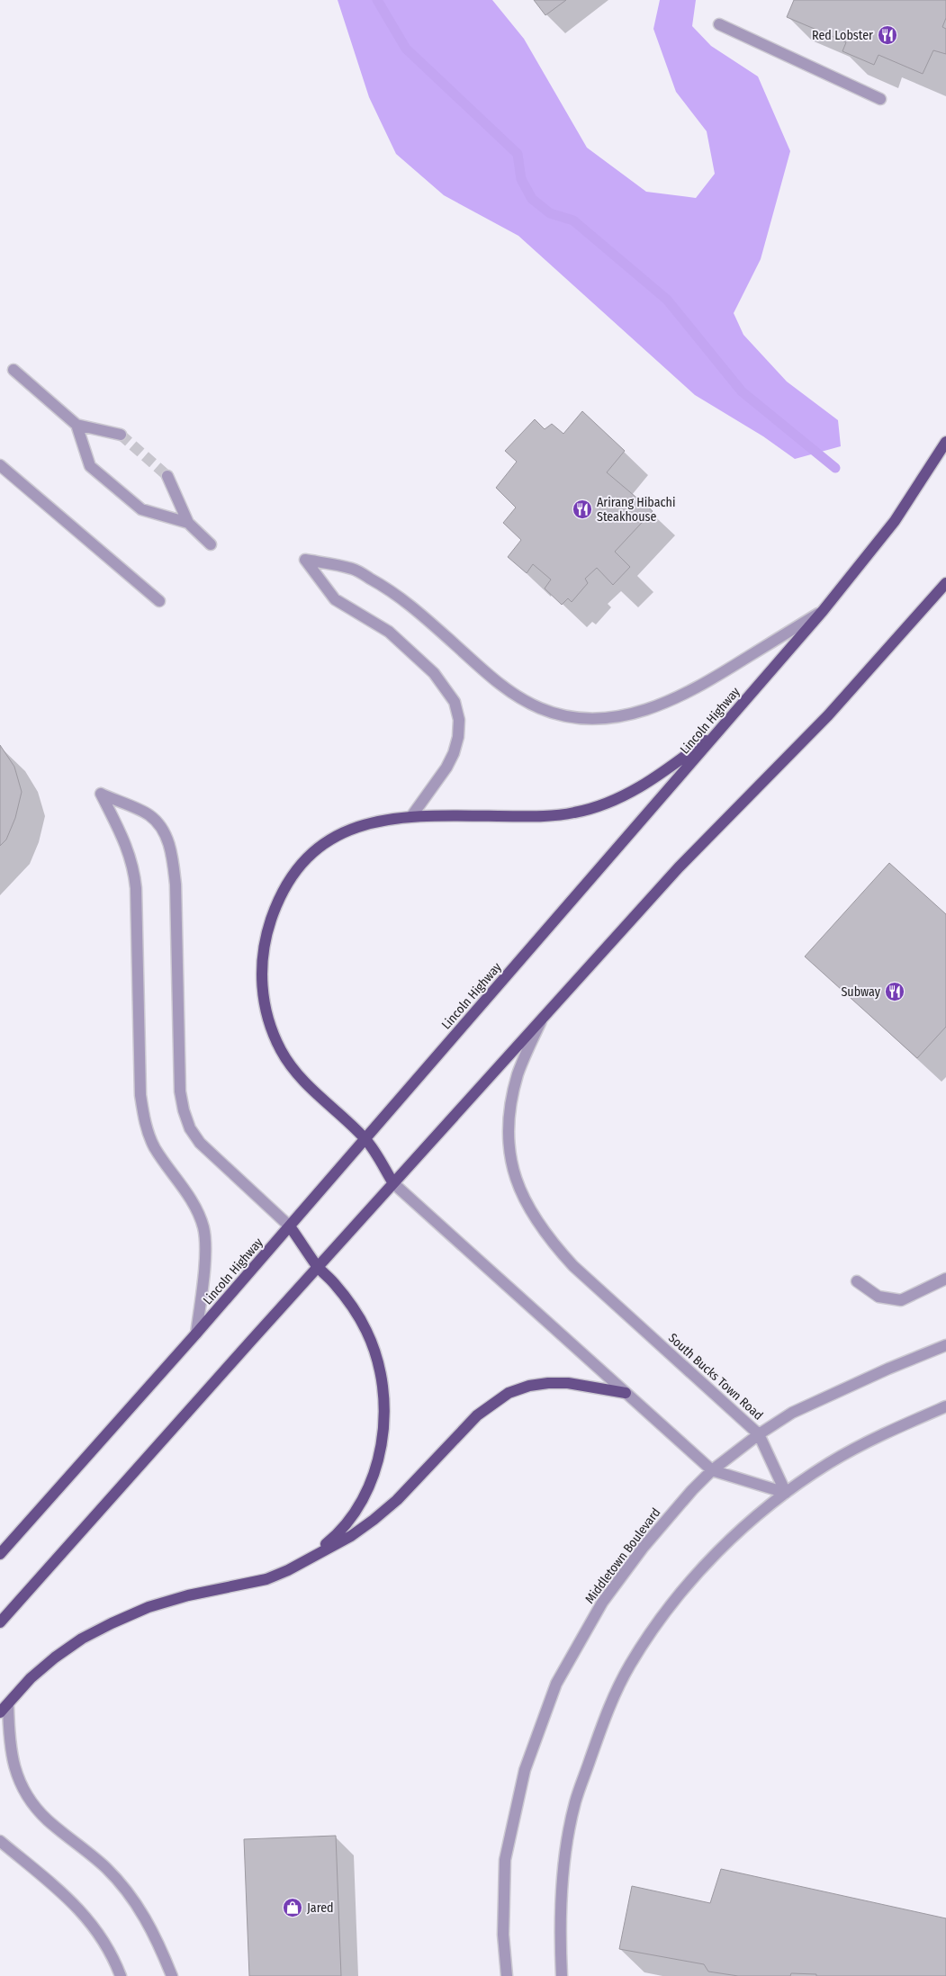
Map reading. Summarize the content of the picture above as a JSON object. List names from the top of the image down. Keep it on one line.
{"streets":{"main road":["Lincoln Highway"],"street":["South Bucks Town Road","Middletown Boulevard"]},"crossings":[["South Bucks Town Road","Middletown Boulevard"]],"places":{"restaurant":["Red Lobster","Arirang Hibachi Steakhouse","Subway"],"shop":["Jared"]}}
